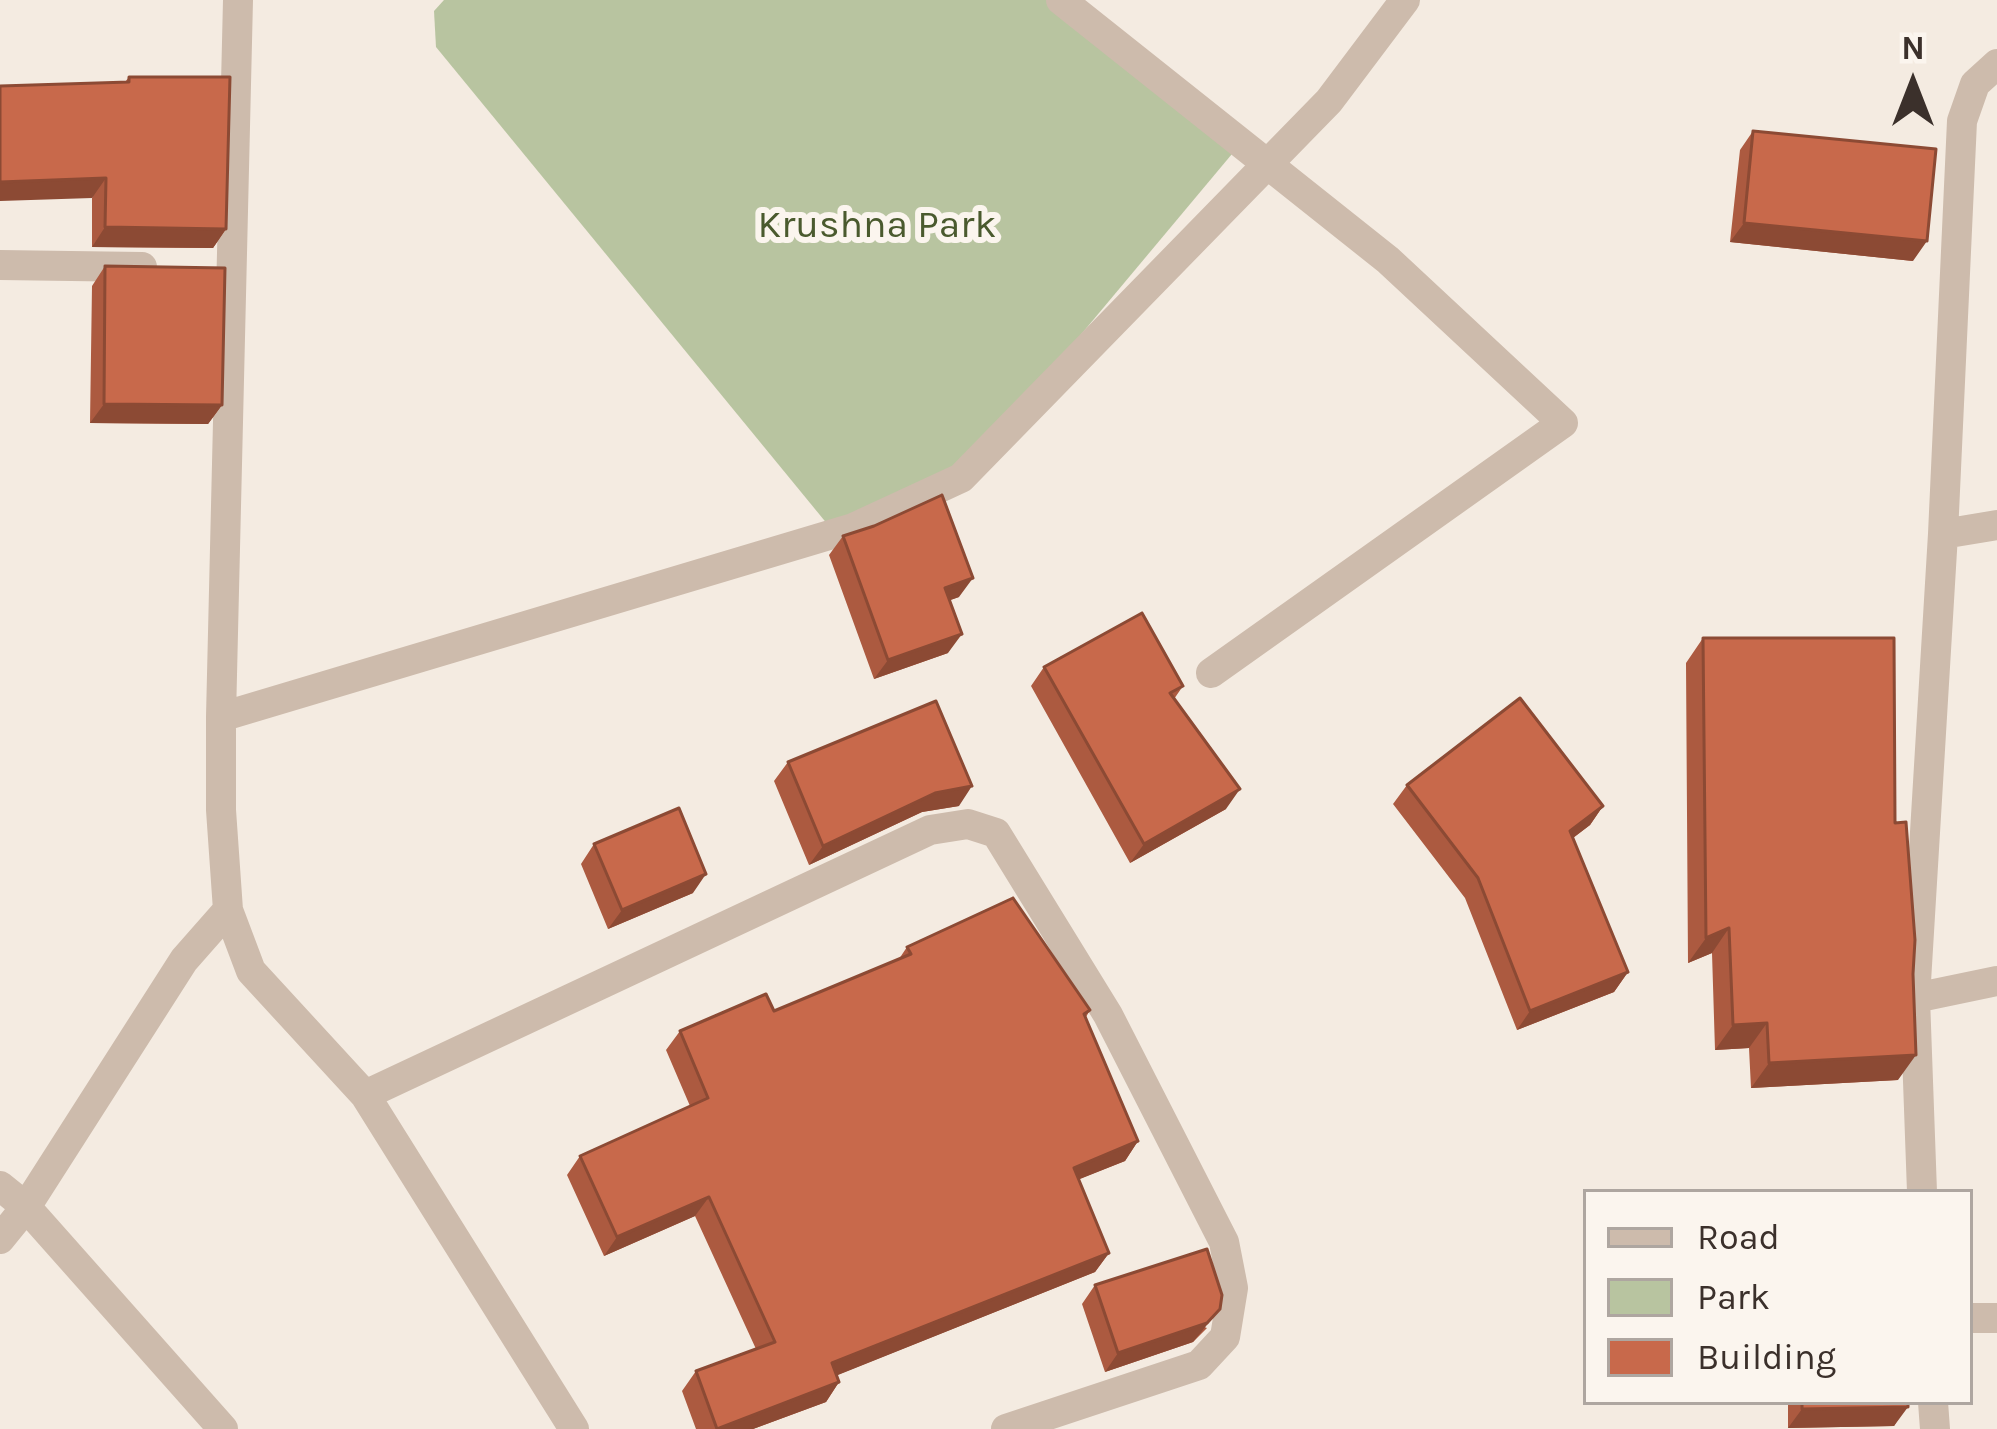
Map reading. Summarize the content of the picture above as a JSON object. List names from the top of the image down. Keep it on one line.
{"parks":["Krushna Park"],"legend":["Road","Park","Building"],"north":"top"}
